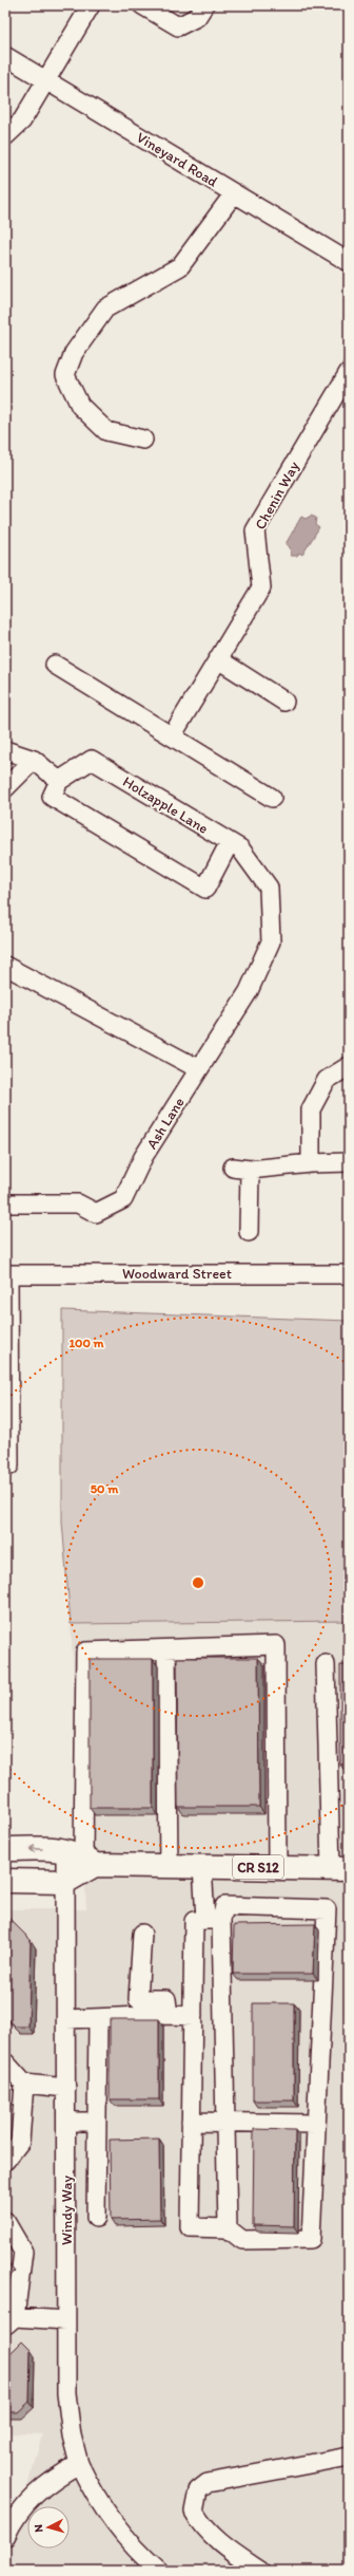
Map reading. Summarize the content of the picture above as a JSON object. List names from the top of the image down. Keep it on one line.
{"streets":{"main road":["CR S12"],"street":["Vineyard Road","Chenin Way","Holzapple Lane","Ash Lane","Woodward Street","Windy Way"]},"crossings":[["Holzapple Lane","Ash Lane"]],"north":"left","rings":["100 m","50 m"]}
